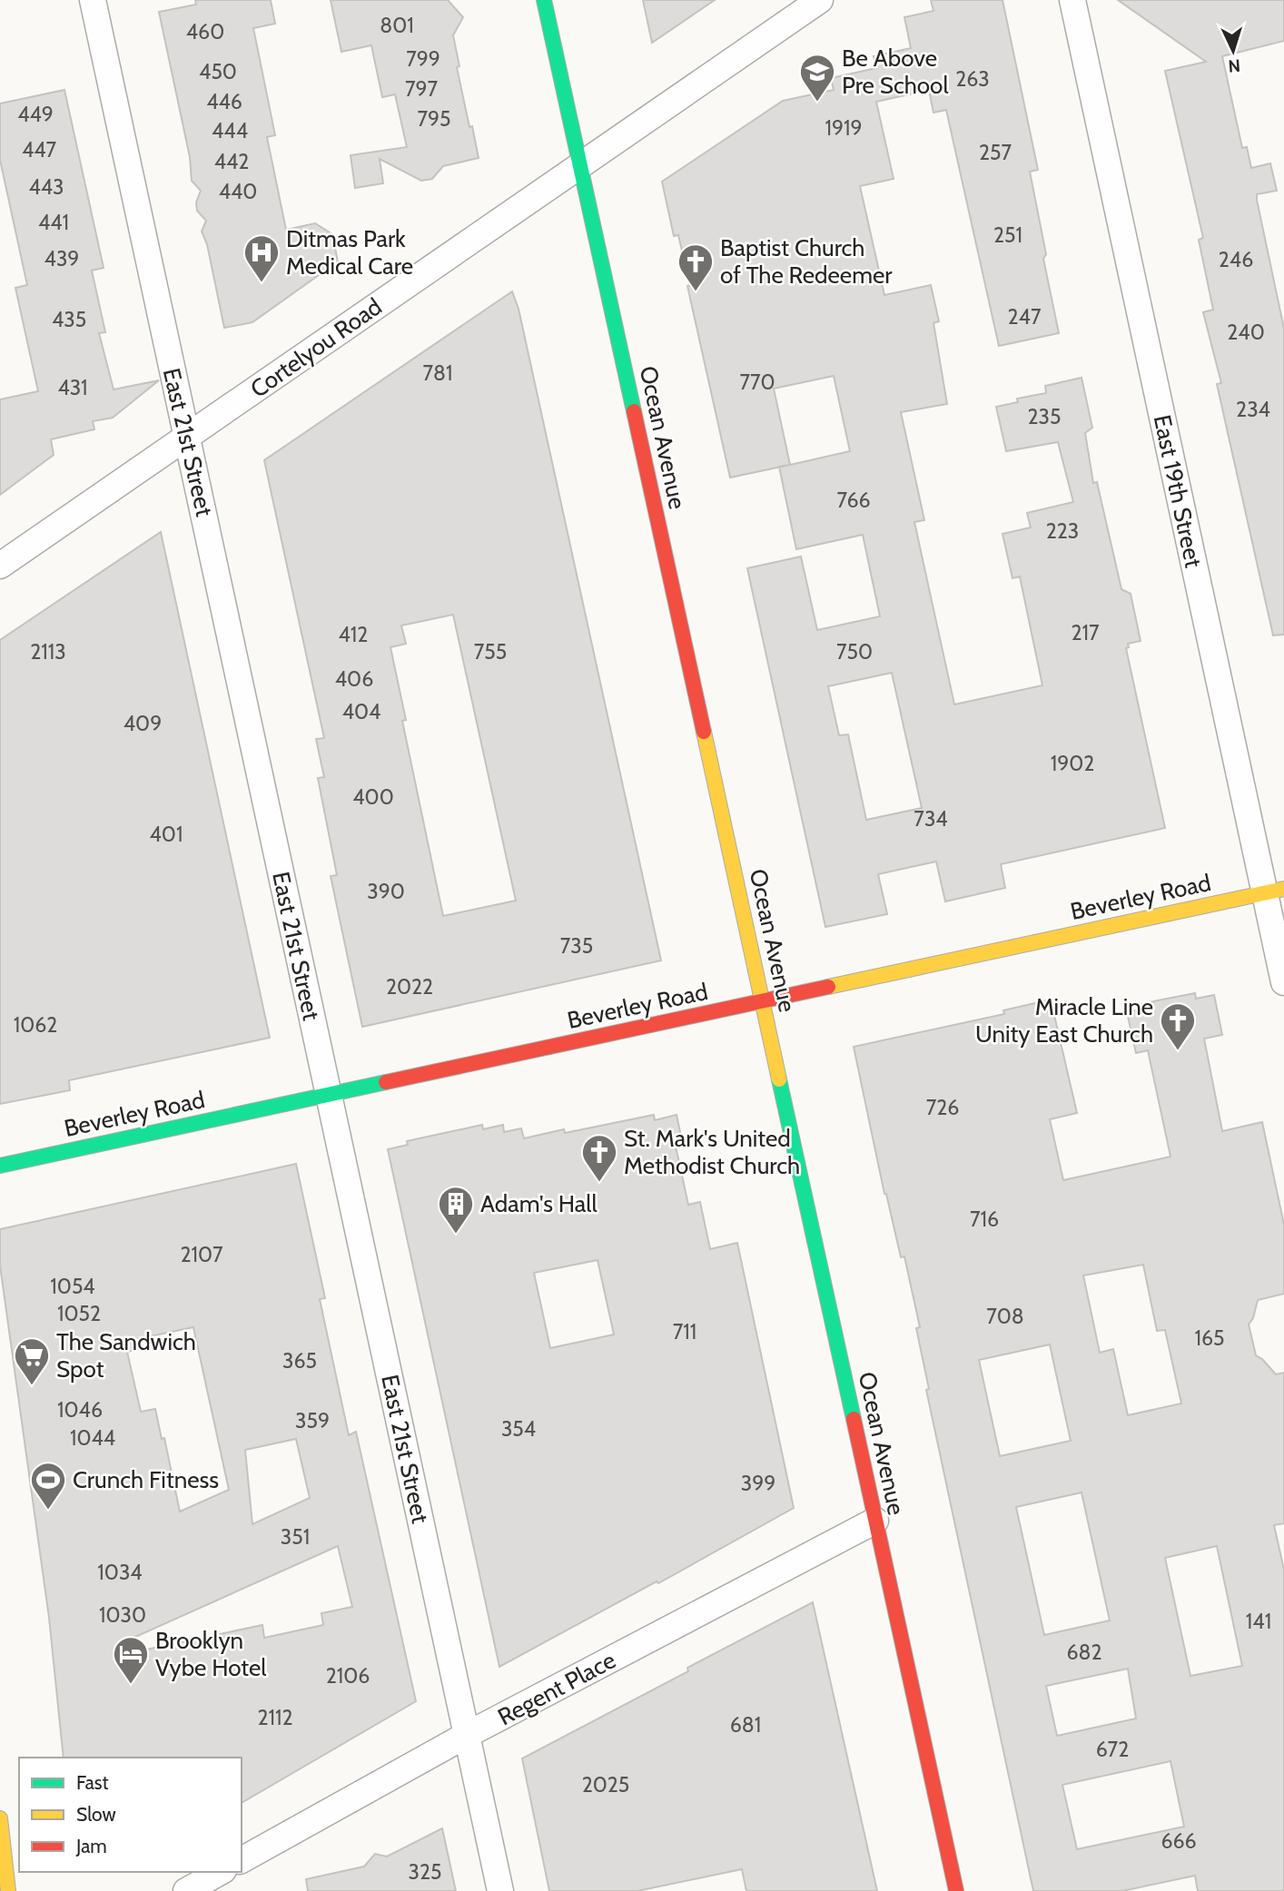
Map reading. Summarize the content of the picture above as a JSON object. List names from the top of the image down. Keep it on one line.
{"streets":{"main road":["Ocean Avenue","Beverley Road"],"street":["Cortelyou Road","East 21st Street","East 19th Street","Regent Place"]},"crossings":[["Cortelyou Road","Ocean Avenue"],["Cortelyou Road","East 21st Street"],["Ocean Avenue","Beverley Road"],["Ocean Avenue","Regent Place"],["East 21st Street","Beverley Road"],["East 21st Street","Regent Place"],["East 19th Street","Beverley Road"]],"places":{"school or university":["Be Above Pre School"],"hospital":["Ditmas Park Medical Care"],"church":["Baptist Church of The Redeemer","Miracle Line Unity East Church","St. Mark's United Methodist Church"],"building":["Adam's Hall"],"supermarket":["The Sandwich Spot"],"sports":["Crunch Fitness"],"hotel":["Brooklyn Vybe Hotel"]},"house_numbers":["801","460","799","450","263","797","446","449","795","1919","444","447","257","442","443","440","441","251","439","246","247","435","240","781","770","431","234","235","766","223","217","412","2113","755","750","406","404","409","1902","400","734","401","390","735","2022","1062","726","716","2107","1054","1052","708","711","165","365","1046","359","354","1044","399","351","1034","1030","141","682","2106","2112","681","672","2025","666","325"],"legend":["Fast","Slow","Jam"],"north":"bottom"}
